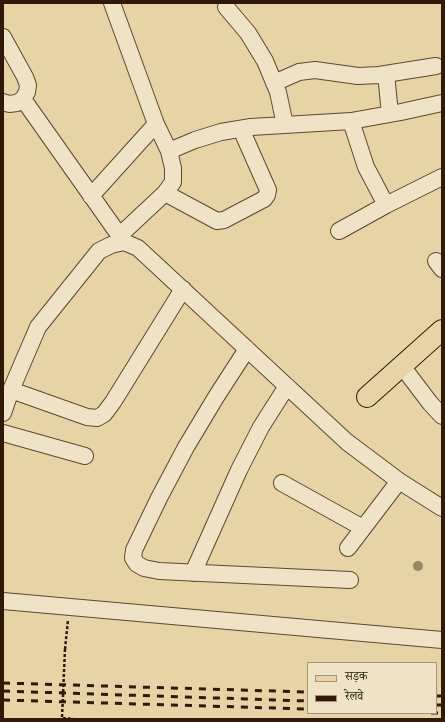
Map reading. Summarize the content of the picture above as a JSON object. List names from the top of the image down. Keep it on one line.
{"legend":["सड़क","रेलवे"]}
